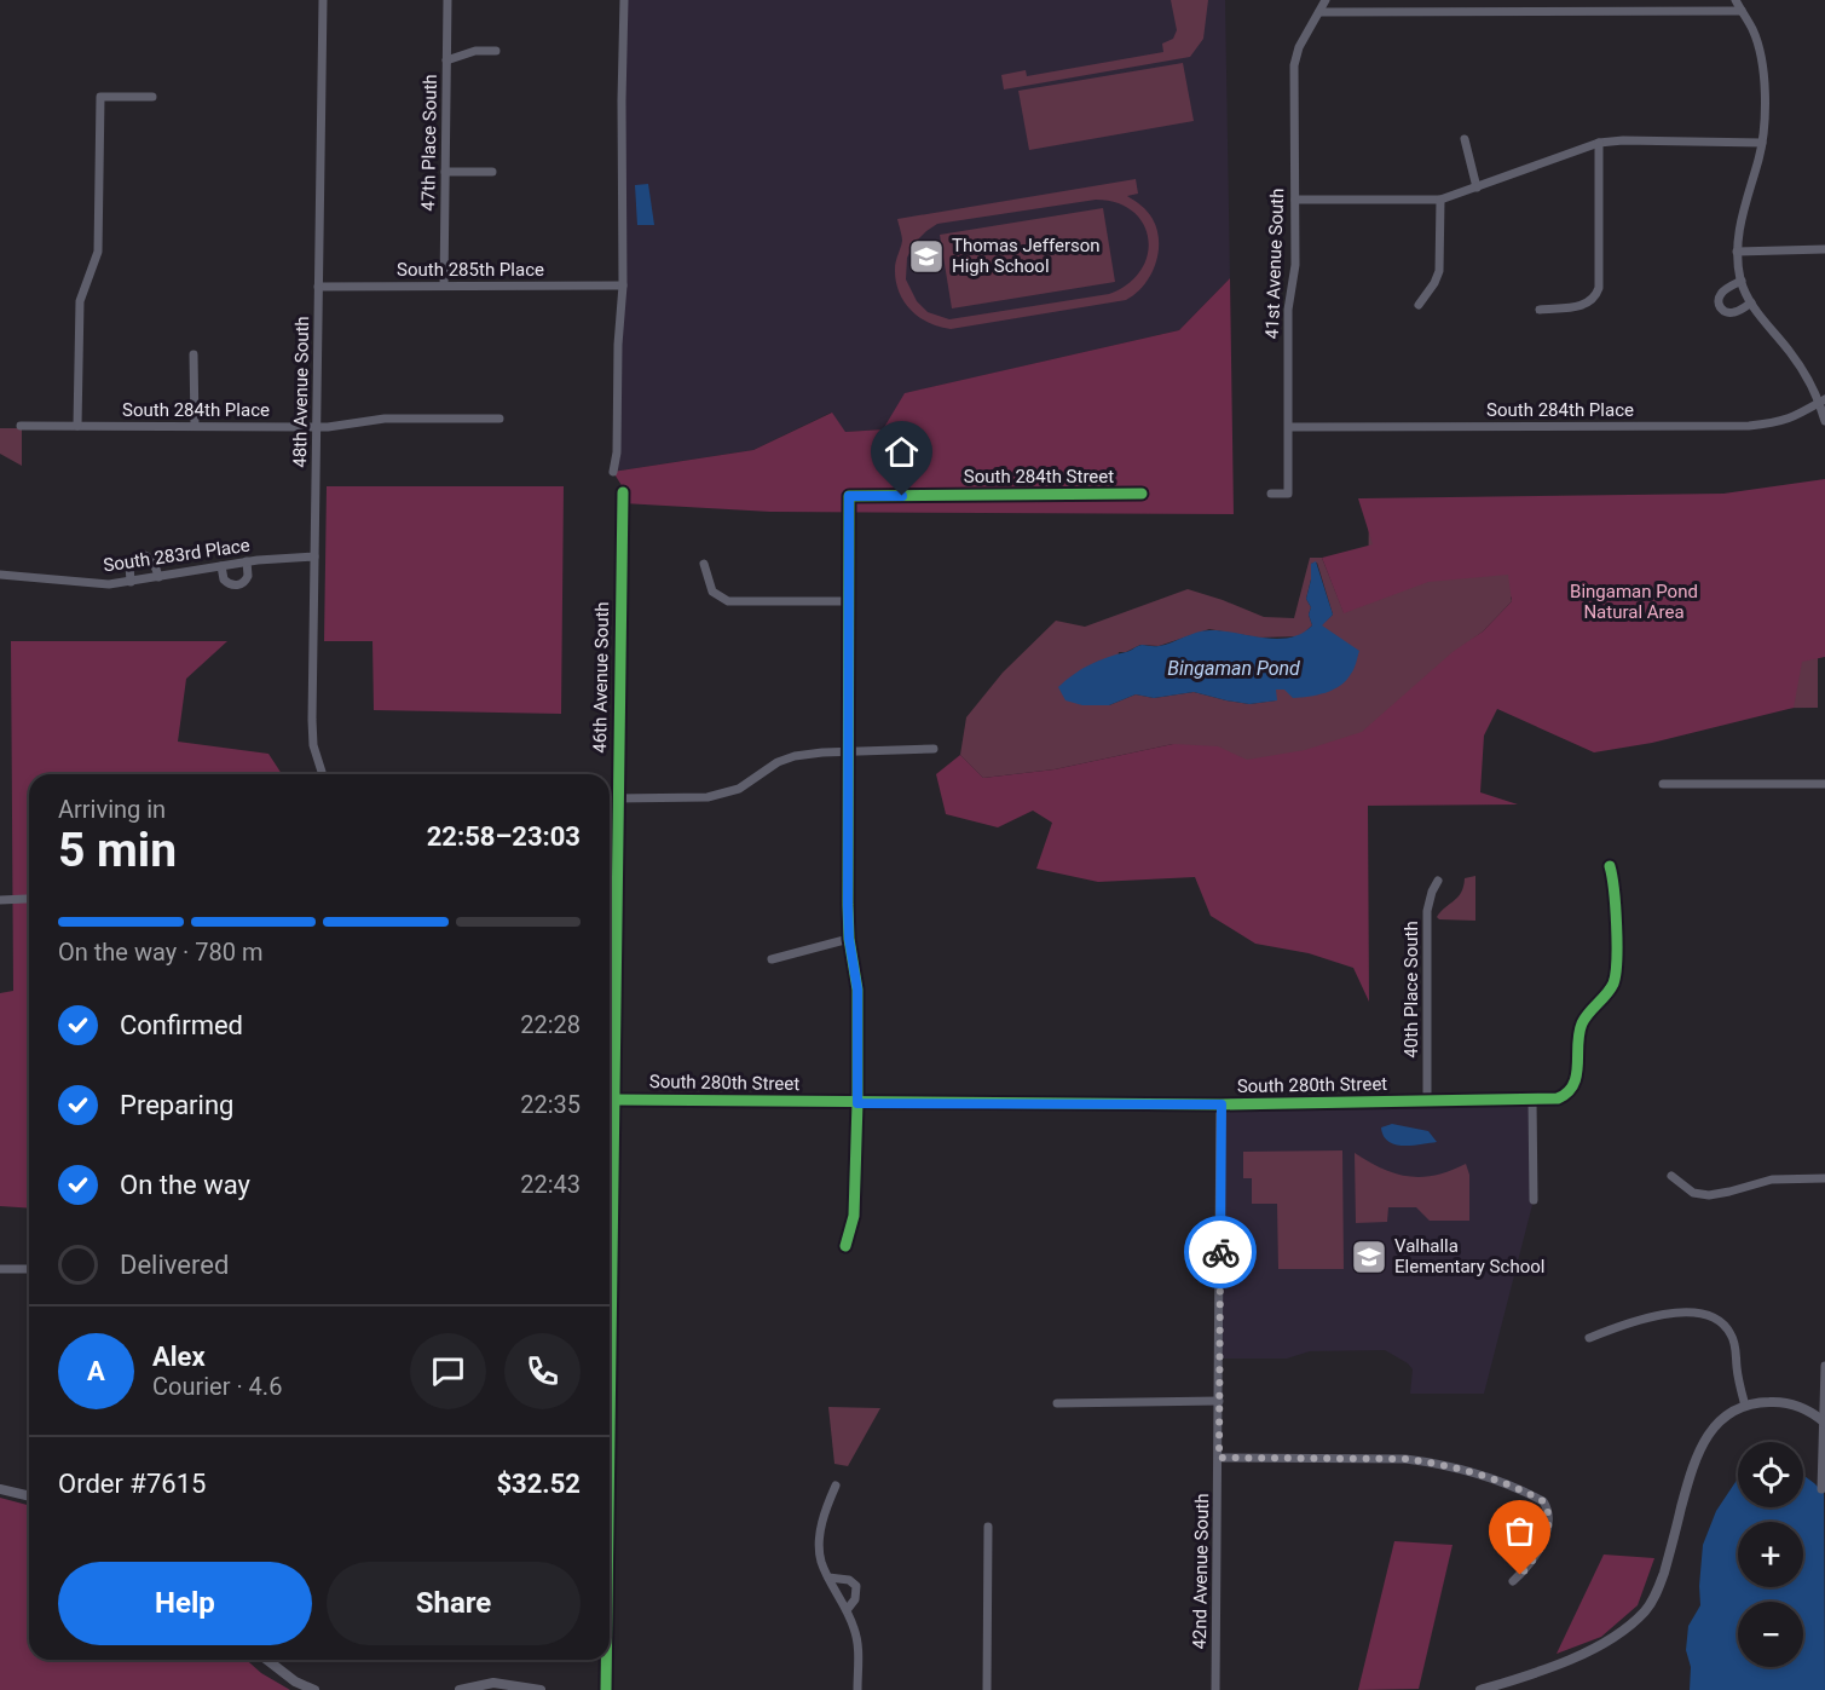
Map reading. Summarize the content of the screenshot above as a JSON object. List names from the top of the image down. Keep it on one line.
{"streets":{"street":["47th Place South","41st Avenue South","South 285th Place","48th Avenue South","South 284th Place","South 284th Street","South 283rd Place","46th Avenue South","40th Place South","South 280th Street","42nd Avenue South"]},"crossings":[["47th Place South","South 285th Place"],["41st Avenue South","South 284th Place"],["South 285th Place","48th Avenue South"],["48th Avenue South","South 284th Place"],["48th Avenue South","South 283rd Place"],["46th Avenue South","South 280th Street"],["40th Place South","South 280th Street"],["South 280th Street","42nd Avenue South"]],"water":["Bingaman Pond"],"parks":["Bingaman Pond Natural Area"],"places":{"school or university":["Thomas Jefferson High School","Valhalla Elementary School"]},"page":{"heading":["5 min","Arriving in","22:58–23:03"],"panel":["Alex","Courier · 4.6","Order #7615","$32.52"],"bar":"On the way · 780 m","list":[["Confirmed","22:28"],["Preparing","22:35"],["On the way","22:43"],"Delivered"],"round":"A","map_buttons":["+","−"],"buttons":["Help","Share"]}}
